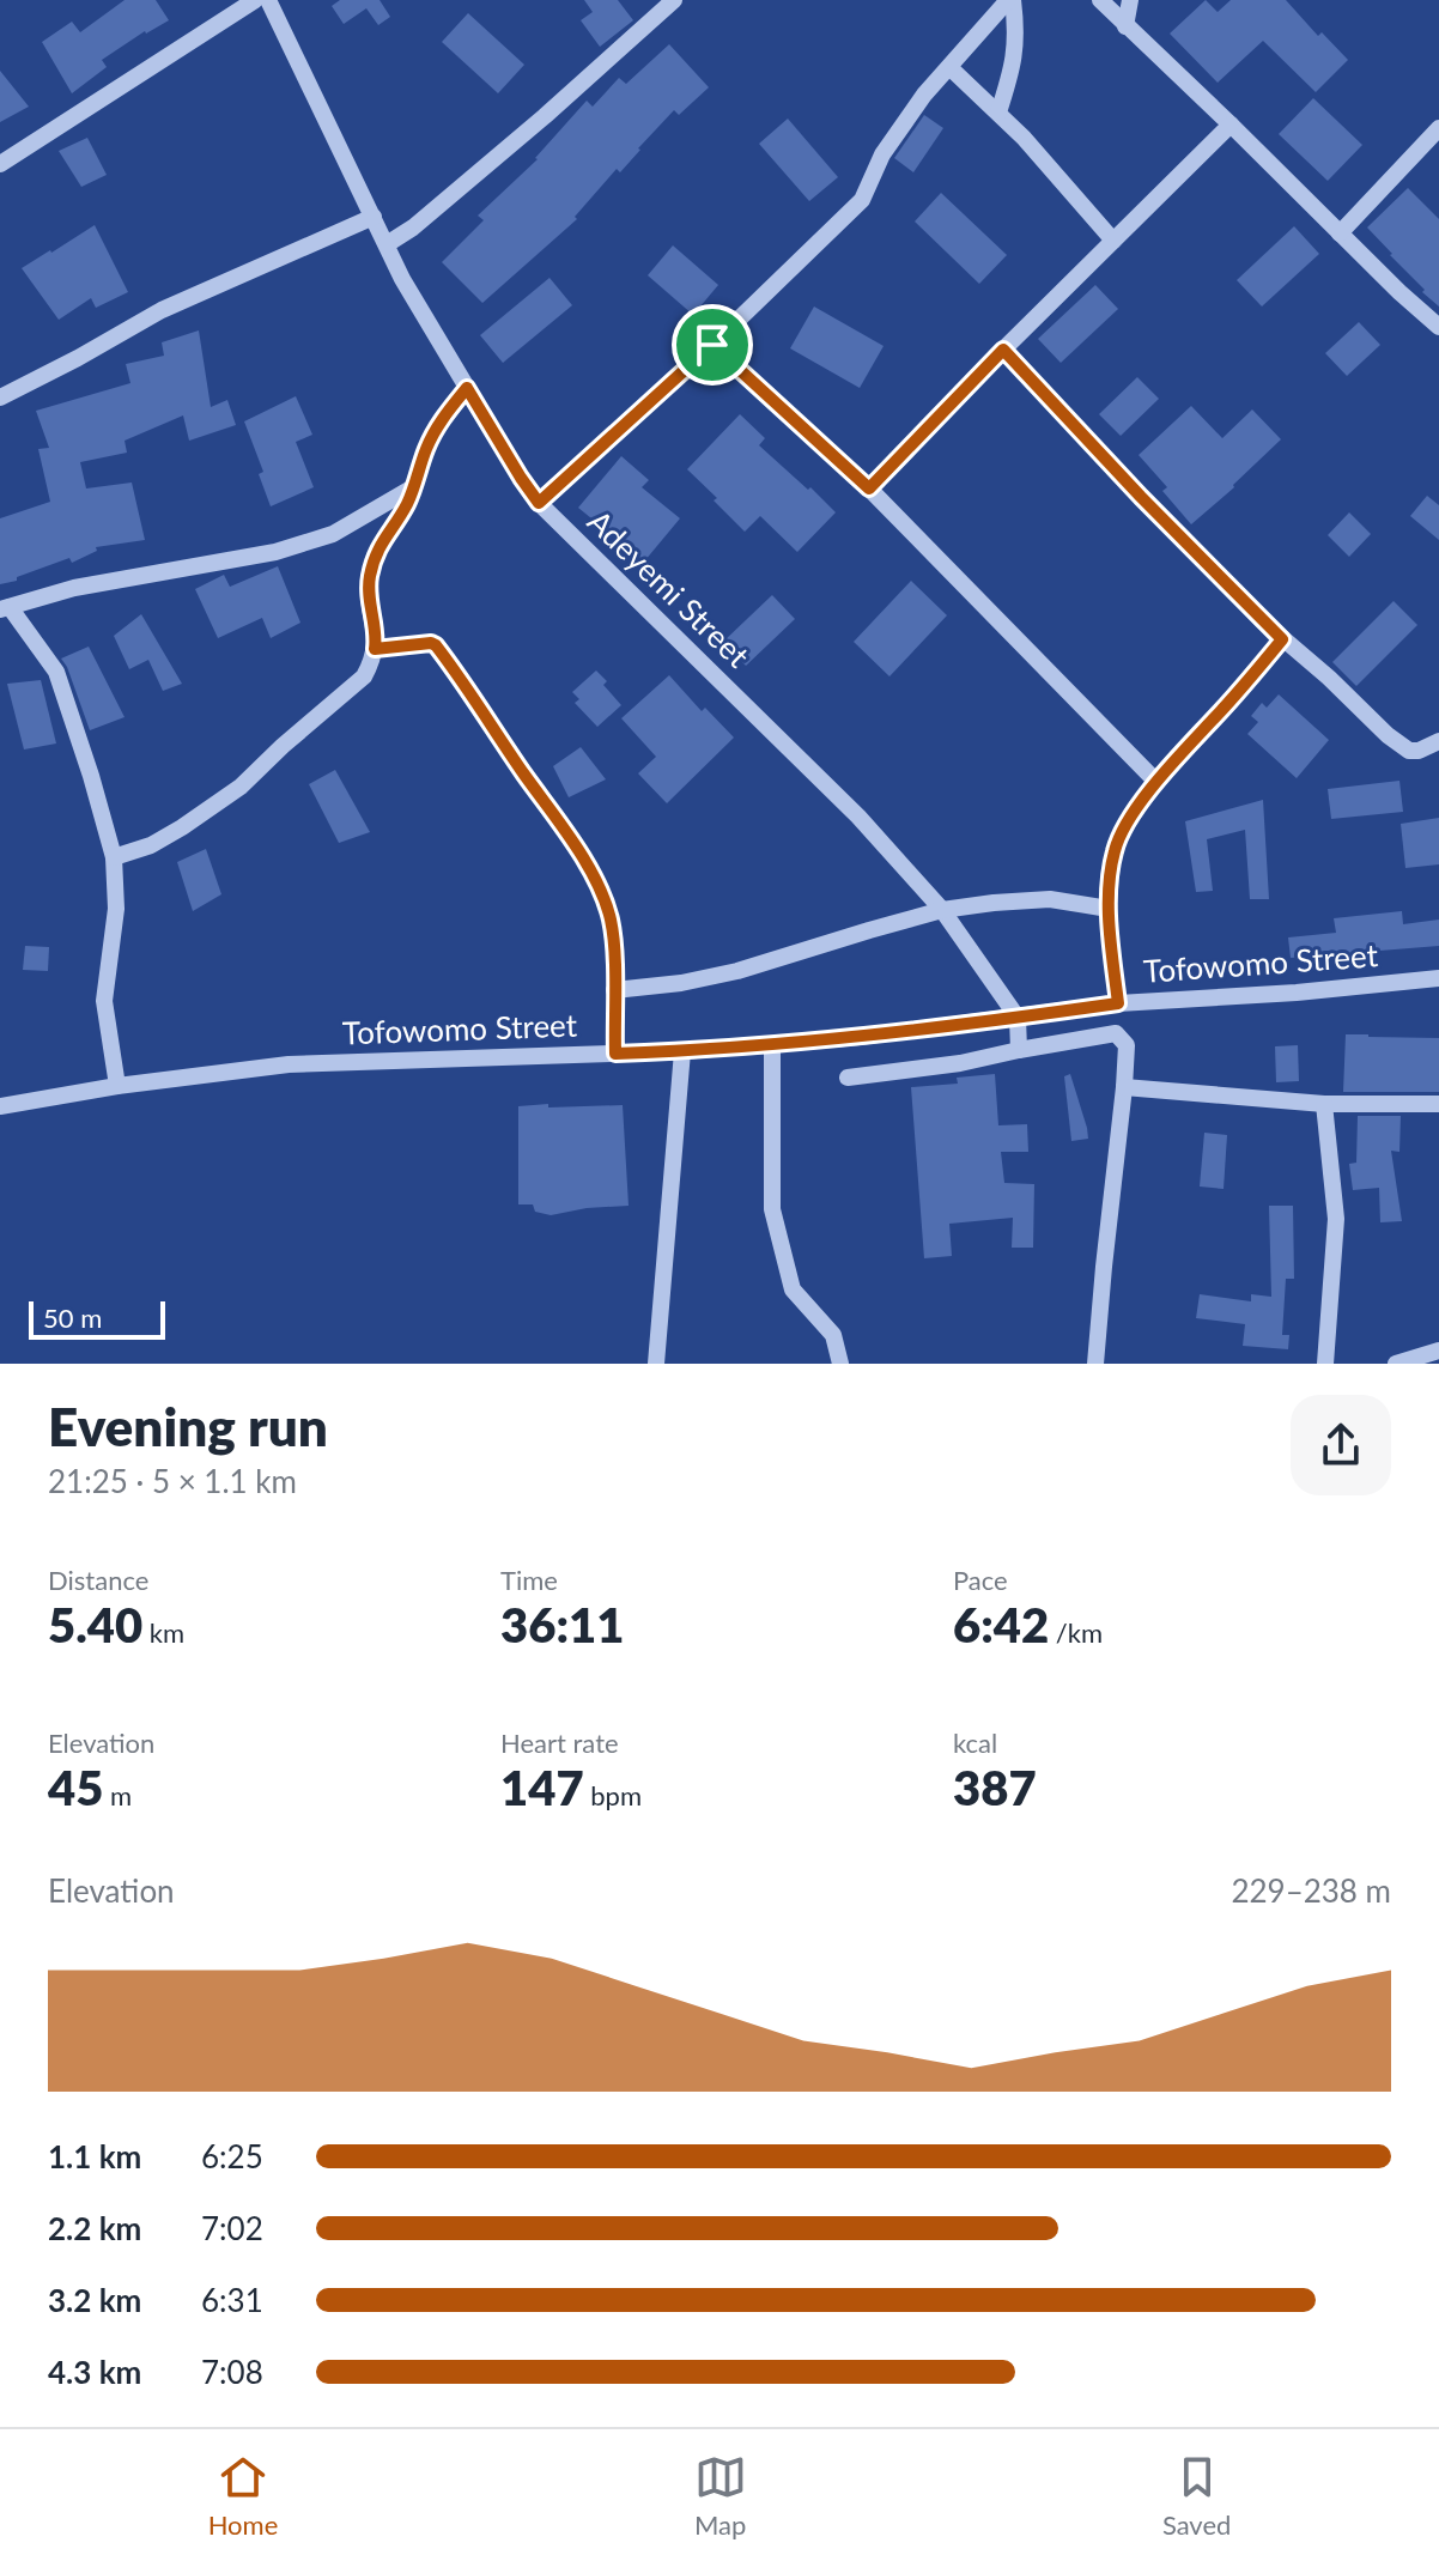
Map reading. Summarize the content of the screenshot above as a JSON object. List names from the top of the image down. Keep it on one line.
{"streets":{"street":["Adeyemi Street","Tofowomo Street"]},"crossings":[["Adeyemi Street","Tofowomo Street"]],"scale_bar":"50 m","page":{"scale":"50 m","heading":["Evening run","21:25 · 5 × 1.1 km"],"stats":[["Distance","5.40 km"],["Time","36:11"],["Pace","6:42 /km"],["Elevation","45 m"],["Heart rate","147 bpm"],["kcal","387"]],"chart":["Elevation","229–238 m"],"list":[{"name":"1.1 km","note":"6:25"},{"name":"2.2 km","note":"7:02"},{"name":"3.2 km","note":"6:31"},{"name":"4.3 km","note":"7:08"}],"tabs":["Home","Map","Saved"]}}
